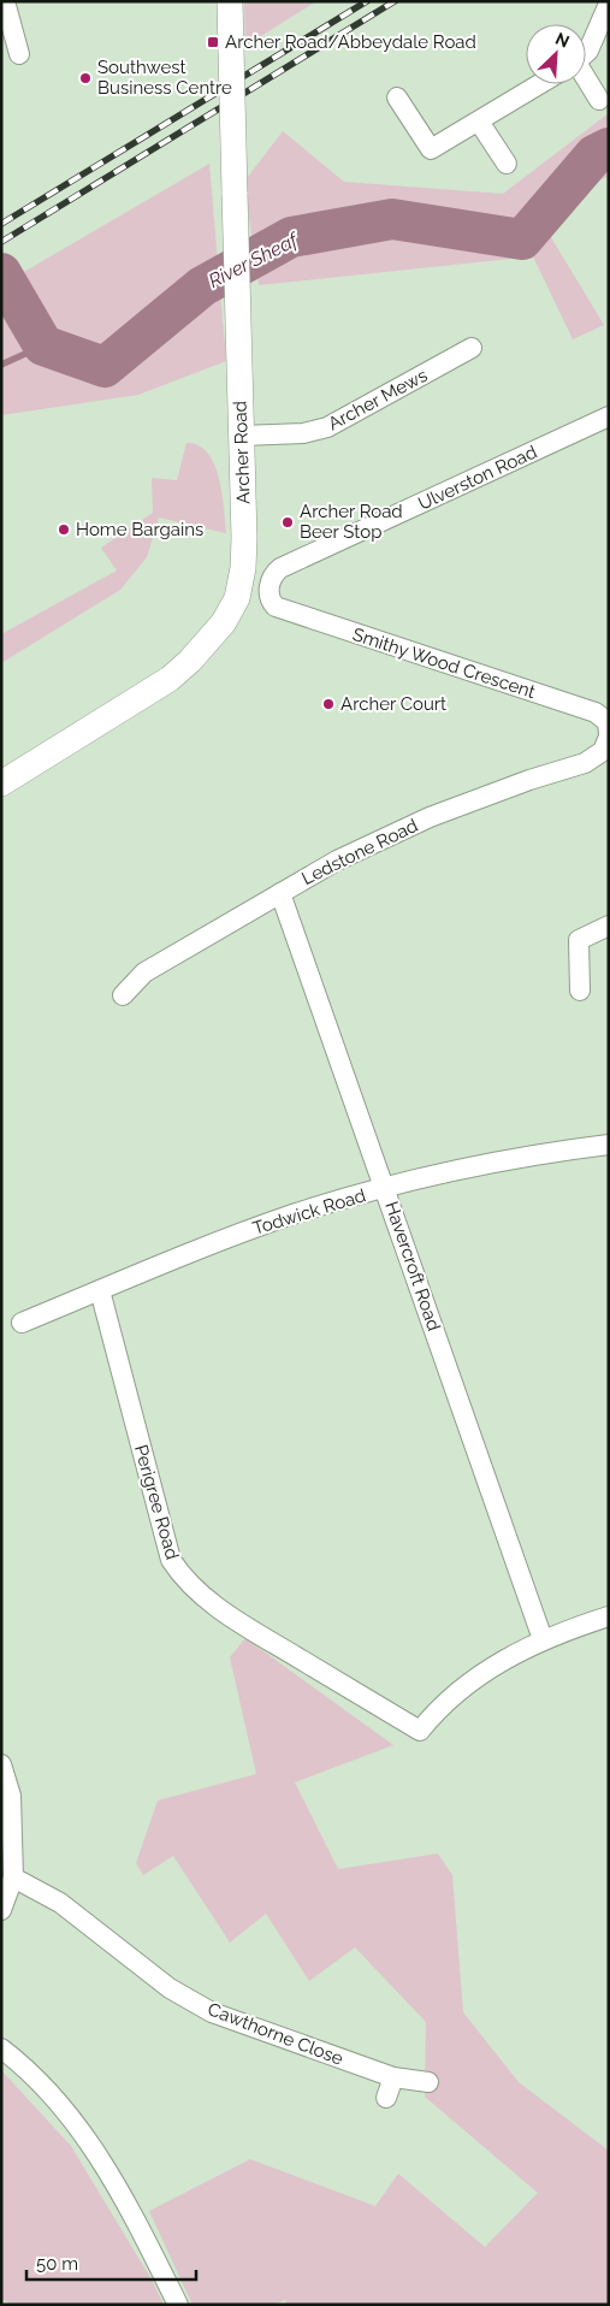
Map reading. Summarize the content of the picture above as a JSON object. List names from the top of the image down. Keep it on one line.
{"streets":{"street":["Archer Mews","Archer Road","Ulverston Road","Smithy Wood Crescent","Ledstone Road","Todwick Road","Havercroft Road","Perigree Road","Cawthorne Close"]},"crossings":[["Archer Mews","Archer Road"],["Ulverston Road","Smithy Wood Crescent"],["Smithy Wood Crescent","Ledstone Road"],["Ledstone Road","Havercroft Road"],["Todwick Road","Havercroft Road"],["Todwick Road","Perigree Road"],["Havercroft Road","Perigree Road"]],"water":["River Sheaf"],"places":{"transit":["Archer Road/Abbeydale Road"],"other":["Southwest Business Centre","Archer Road Beer Stop","Home Bargains","Archer Court"]},"scale_bar":"50 m","north":"top right"}
